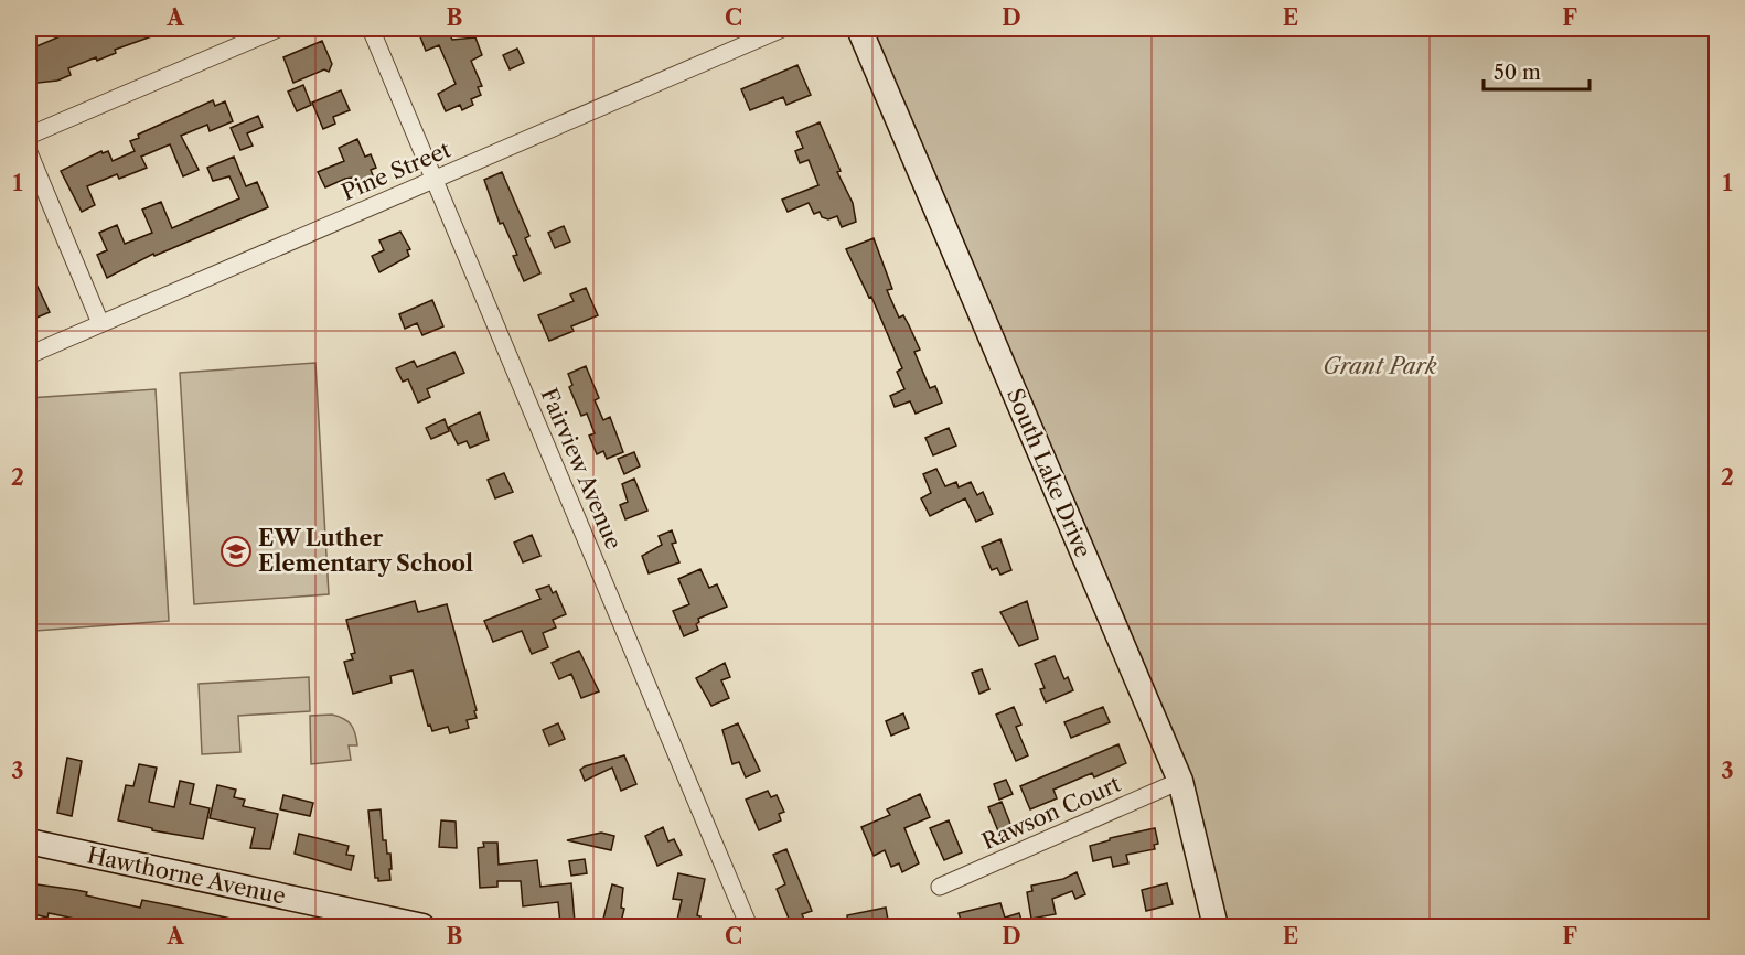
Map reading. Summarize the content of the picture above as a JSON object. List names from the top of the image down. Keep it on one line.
{"streets":{"street":["Pine Street","Fairview Avenue","South Lake Drive","Rawson Court","Hawthorne Avenue"]},"crossings":[["Pine Street","Fairview Avenue"],["South Lake Drive","Rawson Court"]],"parks":["Grant Park"],"places":{"school or university":["EW Luther Elementary School"]},"scale_bar":"50 m","grid":{"columns":["A","B","C","D","E","F"],"rows":["1","2","3"]}}
